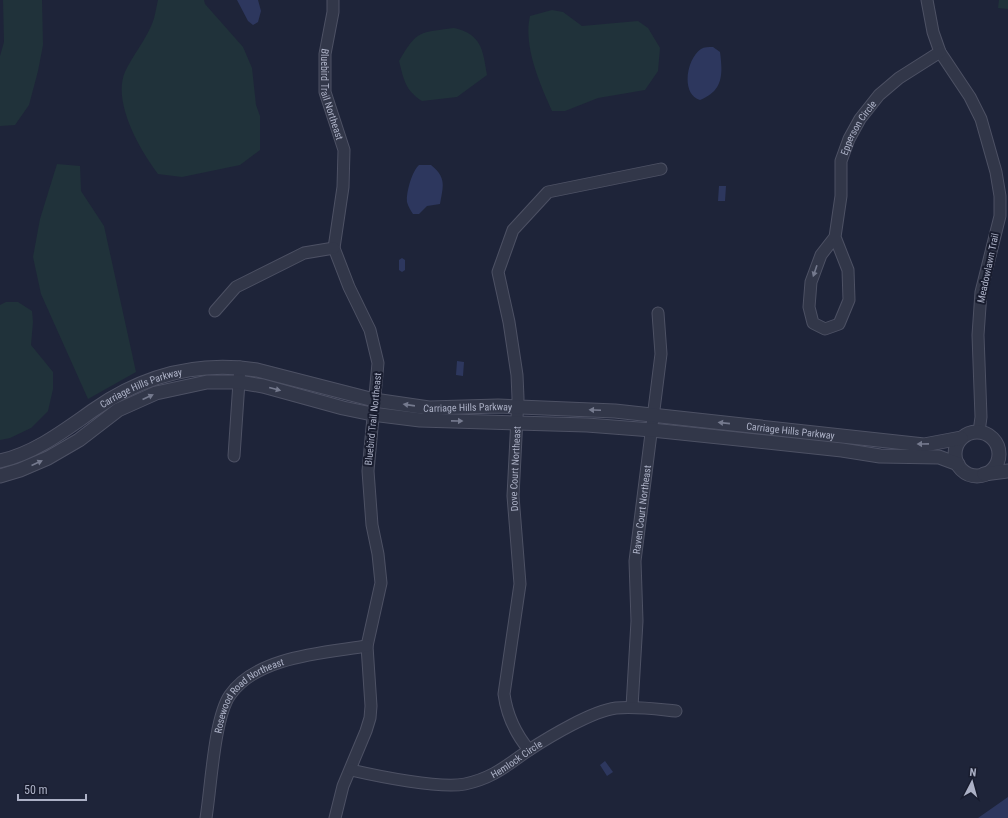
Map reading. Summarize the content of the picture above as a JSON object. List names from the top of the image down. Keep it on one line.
{"streets":{"street":["Bluebird Trail Northeast","Epperson Circle","Meadowlawn Trail","Carriage Hills Parkway","Dove Court Northeast","Raven Court Northeast","Rosewood Road Northeast","Hemlock Circle"]},"crossings":[["Bluebird Trail Northeast","Carriage Hills Parkway"],["Bluebird Trail Northeast","Rosewood Road Northeast"],["Bluebird Trail Northeast","Hemlock Circle"],["Epperson Circle","Meadowlawn Trail"],["Meadowlawn Trail","Carriage Hills Parkway"],["Carriage Hills Parkway","Dove Court Northeast"],["Carriage Hills Parkway","Raven Court Northeast"],["Dove Court Northeast","Hemlock Circle"],["Raven Court Northeast","Hemlock Circle"]],"scale_bar":"50 m","north":"top"}
